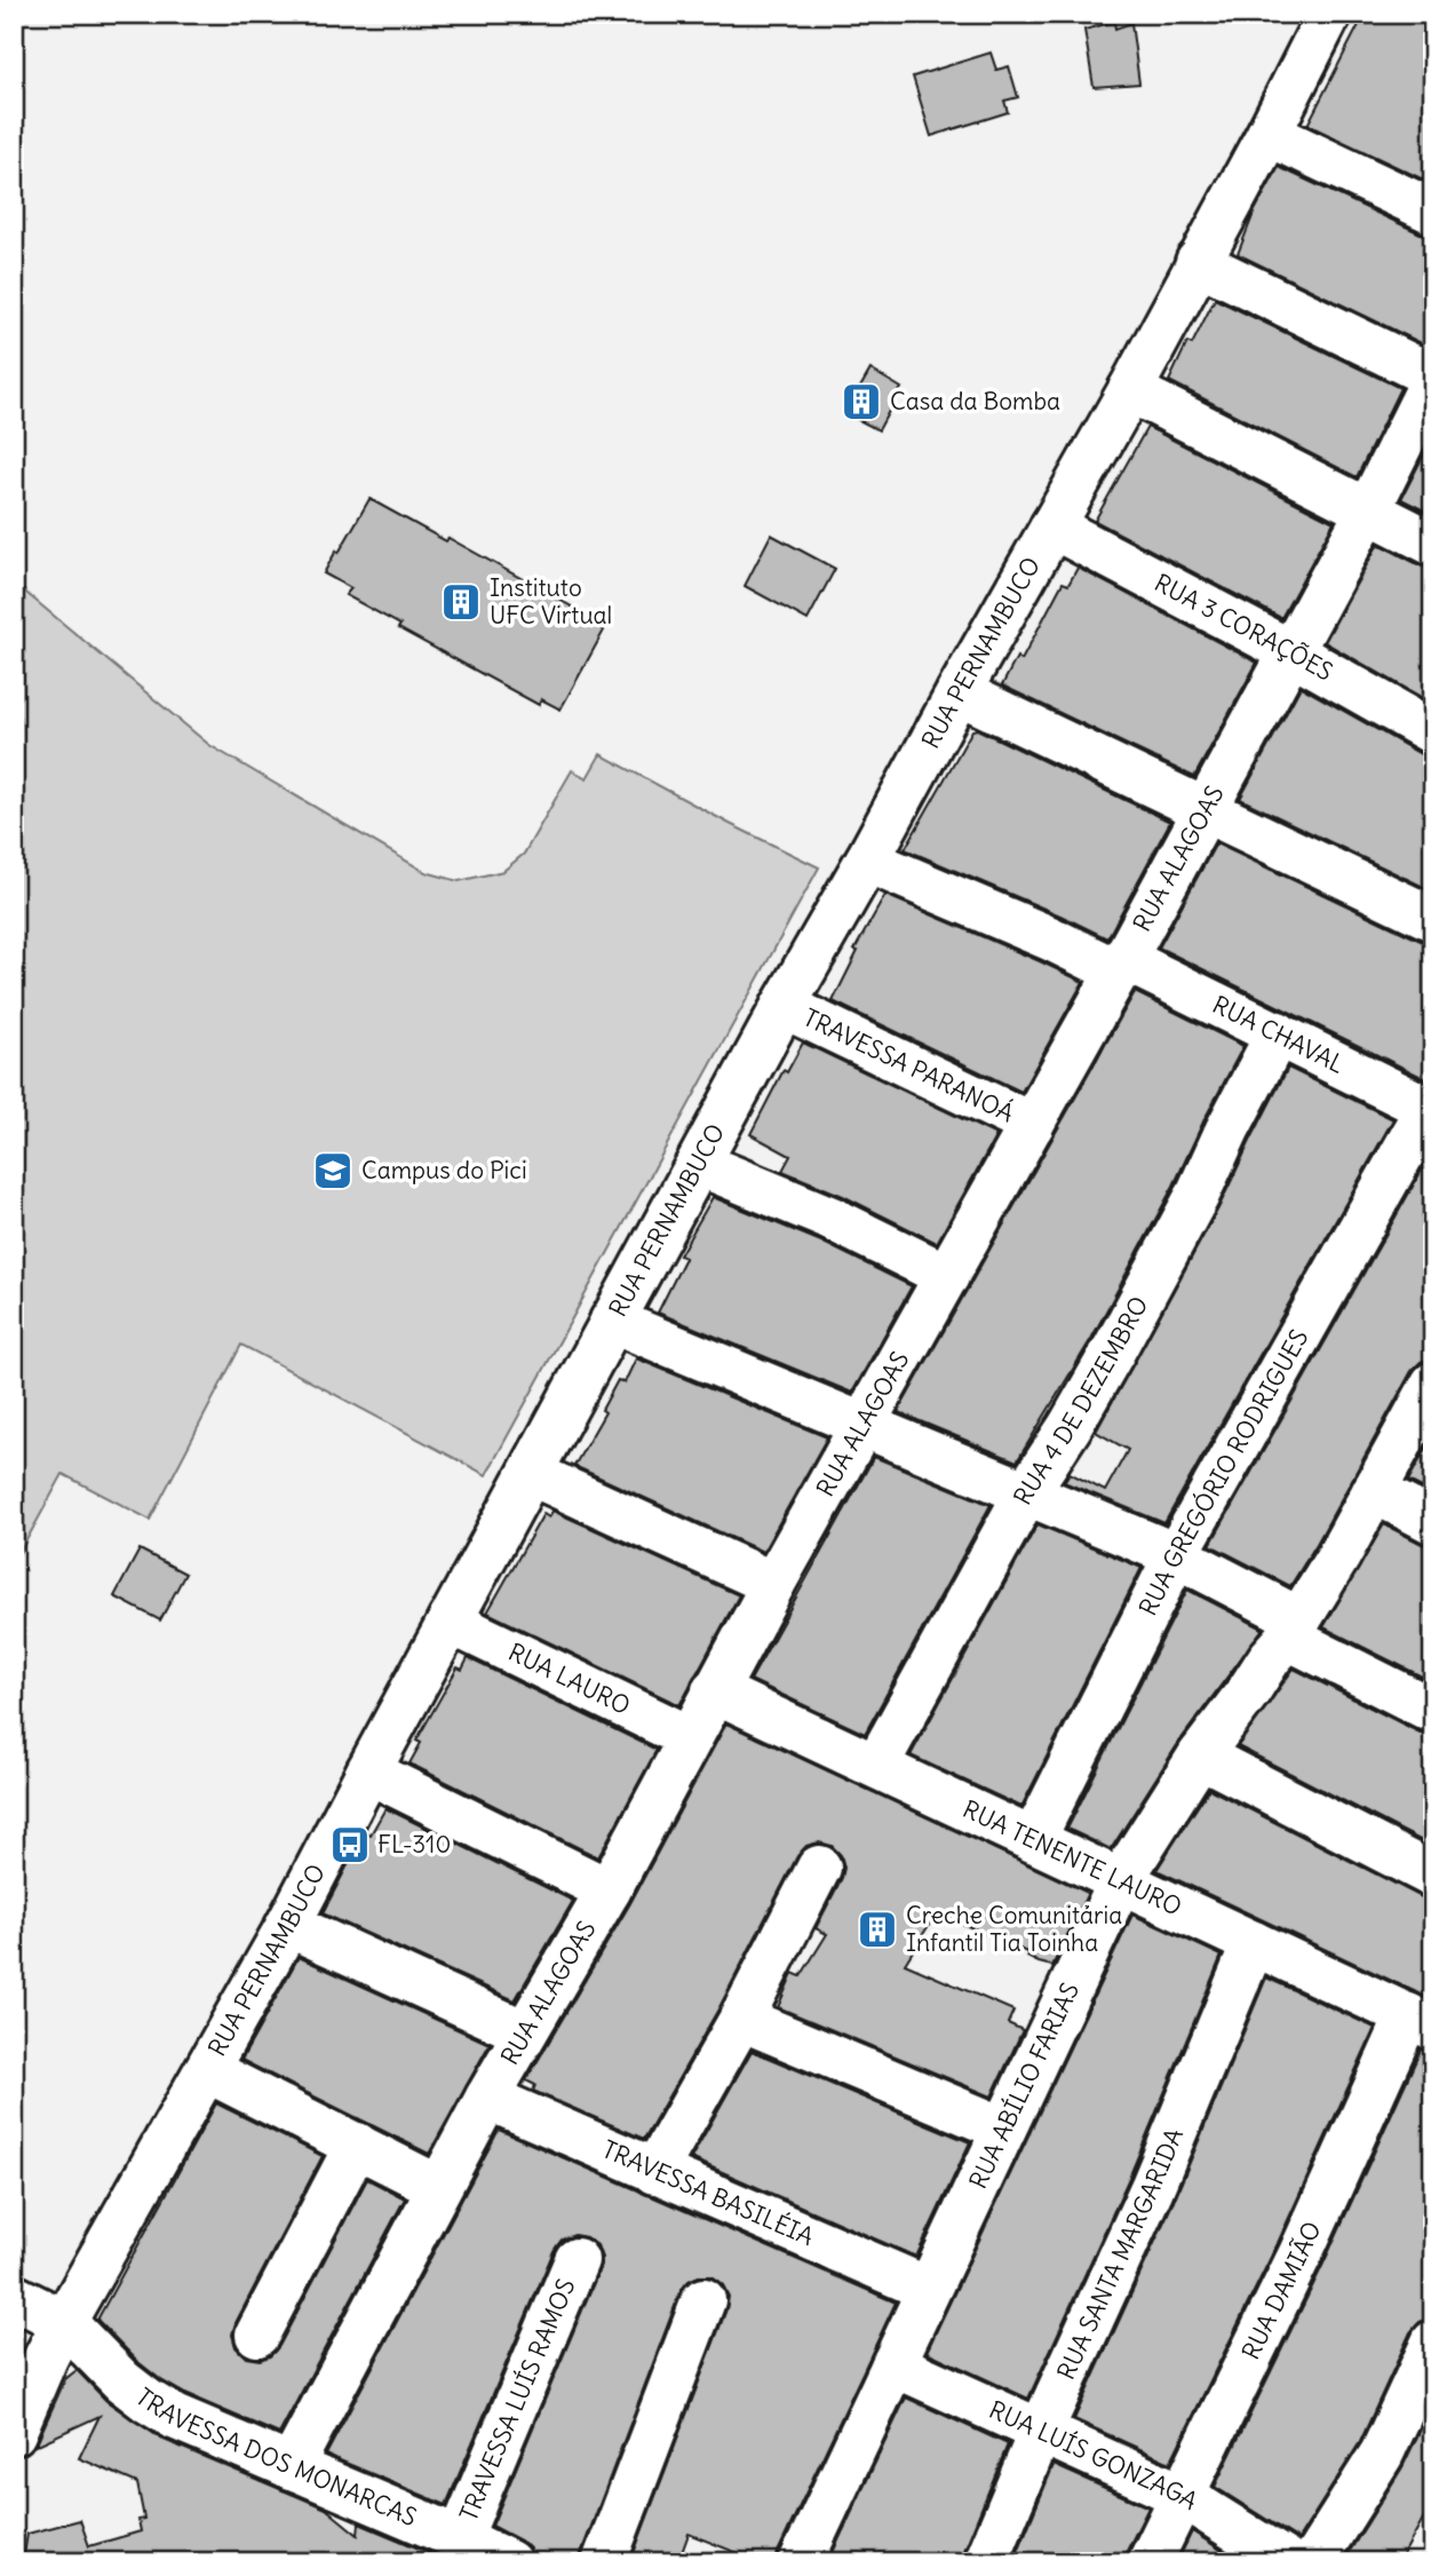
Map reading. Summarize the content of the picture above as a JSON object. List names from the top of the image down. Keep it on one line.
{"streets":{"street":["RUA 3 CORAÇÕES","RUA PERNAMBUCO","RUA ALAGOAS","RUA CHAVAL","TRAVESSA PARANOÁ","RUA 4 DE DEZEMBRO","RUA GREGÓRIO RODRIGUES","RUA LAURO","RUA TENENTE LAURO","RUA ABÍLIO FARIAS","TRAVESSA BASILÉIA","RUA SANTA MARGARIDA","RUA DAMIÃO","TRAVESSA LUÍS RAMOS","TRAVESSA DOS MONARCAS","RUA LUÍS GONZAGA"]},"crossings":[["RUA 3 CORAÇÕES","RUA PERNAMBUCO"],["RUA 3 CORAÇÕES","RUA ALAGOAS"],["RUA PERNAMBUCO","RUA CHAVAL"],["RUA PERNAMBUCO","TRAVESSA PARANOÁ"],["RUA PERNAMBUCO","RUA LAURO"],["RUA PERNAMBUCO","TRAVESSA DOS MONARCAS"],["RUA ALAGOAS","RUA CHAVAL"],["RUA ALAGOAS","TRAVESSA PARANOÁ"],["RUA ALAGOAS","RUA LAURO"],["RUA ALAGOAS","RUA TENENTE LAURO"],["RUA ALAGOAS","TRAVESSA BASILÉIA"],["RUA ALAGOAS","TRAVESSA DOS MONARCAS"],["RUA CHAVAL","RUA 4 DE DEZEMBRO"],["RUA CHAVAL","RUA GREGÓRIO RODRIGUES"],["RUA 4 DE DEZEMBRO","RUA TENENTE LAURO"],["RUA GREGÓRIO RODRIGUES","RUA TENENTE LAURO"],["RUA TENENTE LAURO","RUA ABÍLIO FARIAS"],["RUA TENENTE LAURO","RUA SANTA MARGARIDA"],["RUA TENENTE LAURO","RUA DAMIÃO"],["RUA ABÍLIO FARIAS","TRAVESSA BASILÉIA"],["RUA ABÍLIO FARIAS","RUA LUÍS GONZAGA"],["RUA SANTA MARGARIDA","RUA LUÍS GONZAGA"],["RUA DAMIÃO","RUA LUÍS GONZAGA"],["TRAVESSA LUÍS RAMOS","TRAVESSA DOS MONARCAS"]],"places":{"building":["Casa da Bomba","Instituto UFC Virtual","Creche Comunitária Infantil Tia Toinha"],"school or university":["Campus do Pici"],"bus stop":["FL-310"]}}
